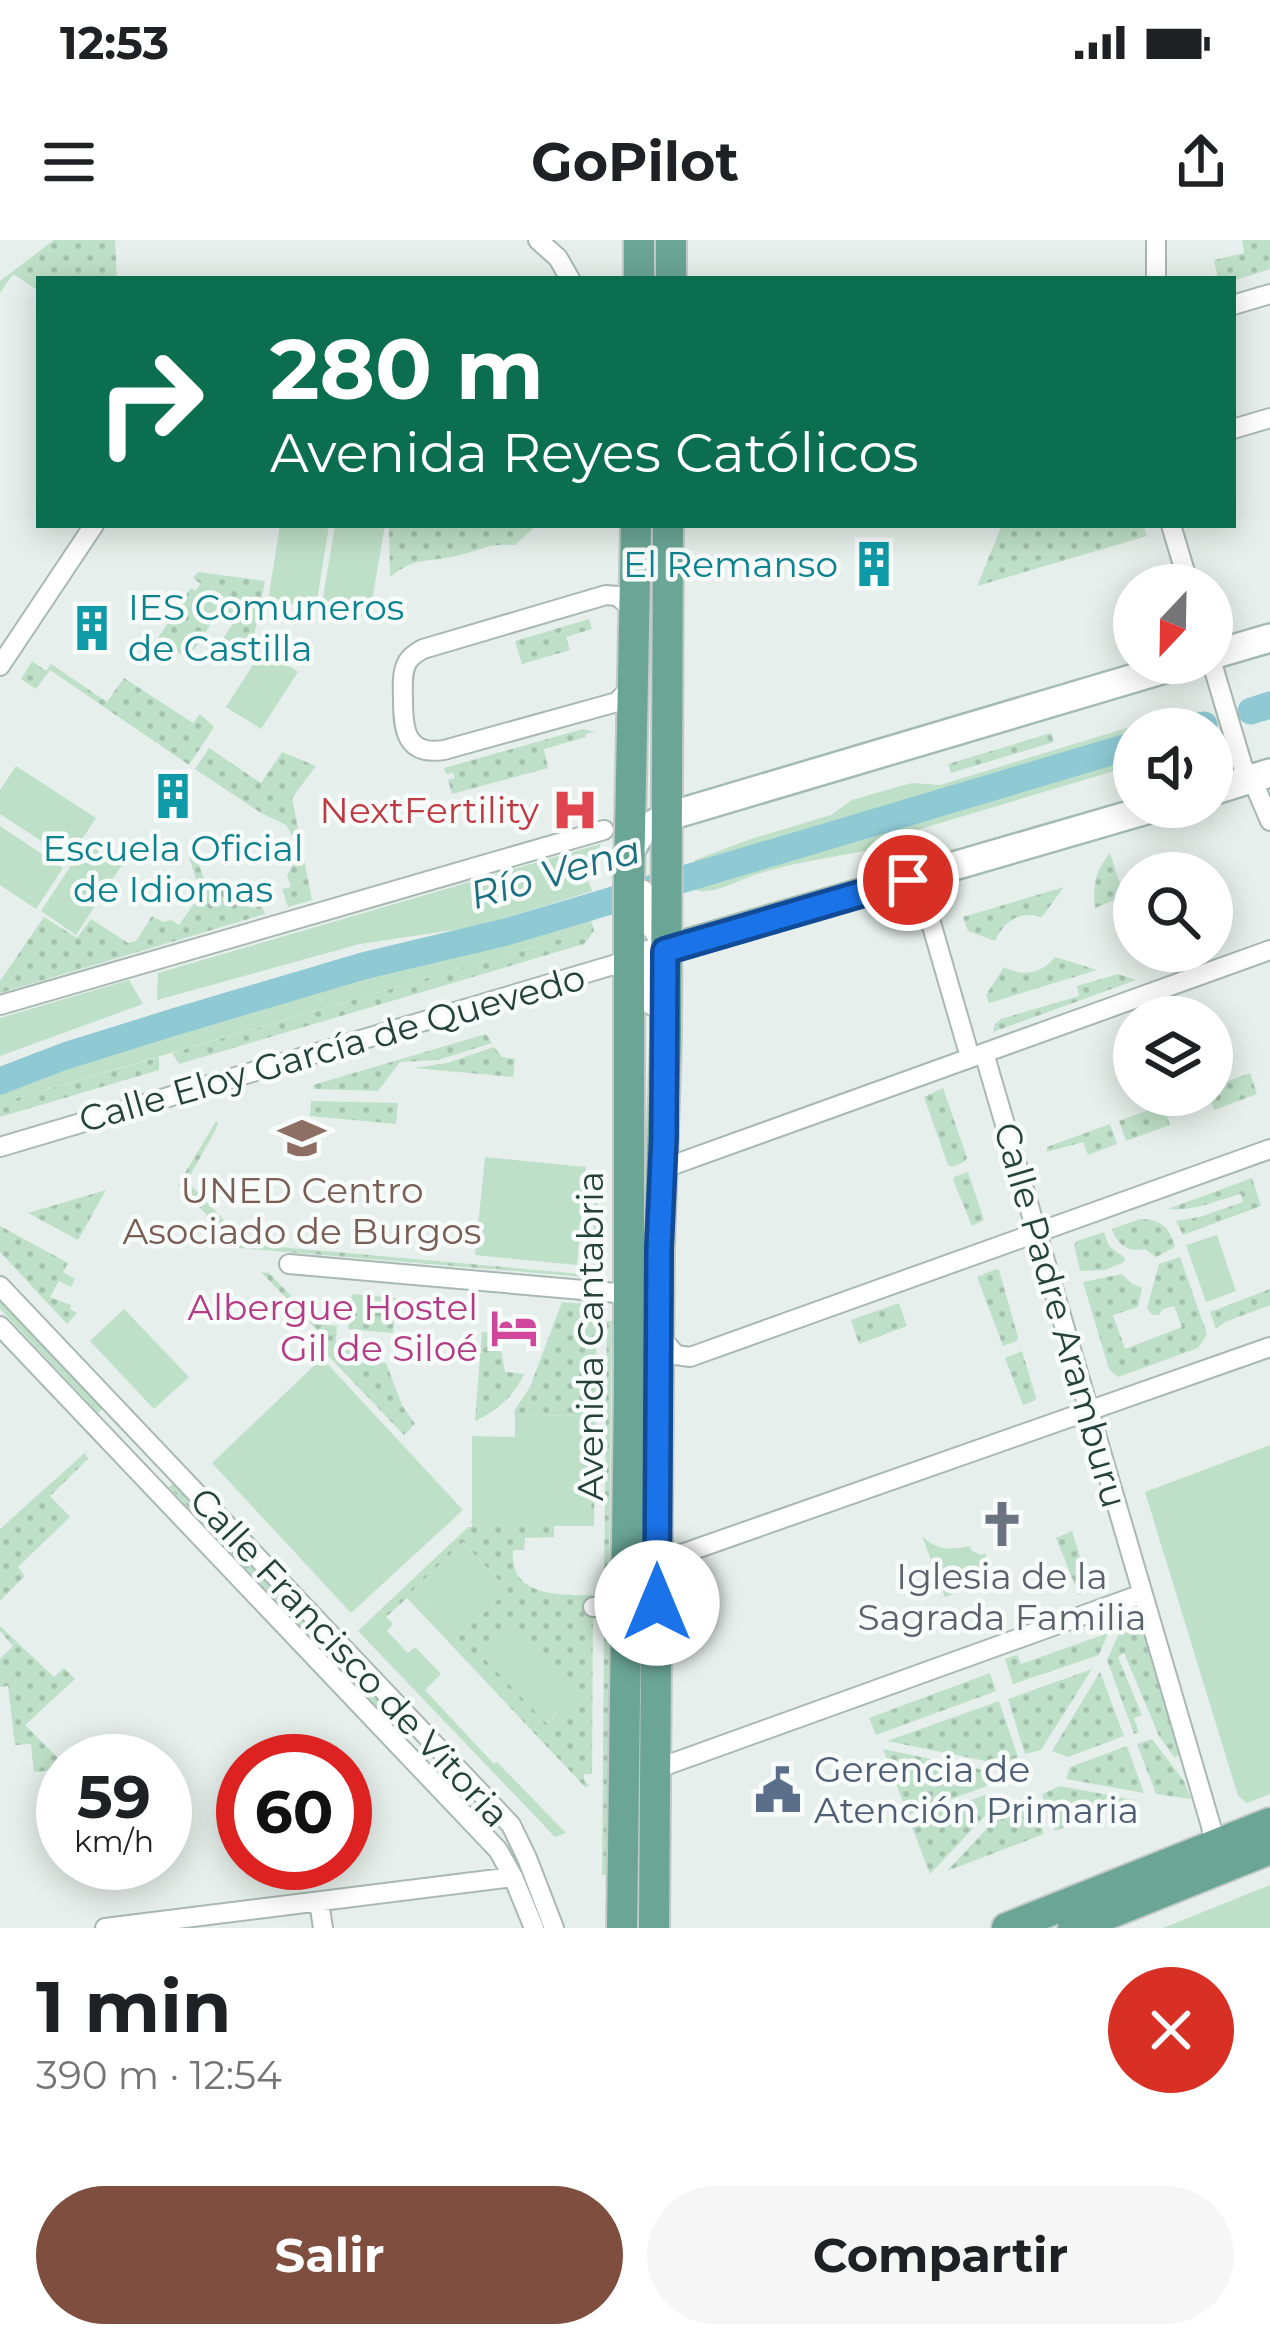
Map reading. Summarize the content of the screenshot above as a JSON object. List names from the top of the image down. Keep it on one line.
{"streets":{"main road":["Avenida Cantabria"],"street":["Calle Eloy García de Quevedo","Calle Padre Aramburu","Calle Francisco de Vitoria"]},"crossings":[["Calle Eloy García de Quevedo","Avenida Cantabria"]],"water":["Río Vena"],"places":{"building":["El Remanso","IES Comuneros de Castilla","Escuela Oficial de Idiomas"],"hospital":["NextFertility"],"school or university":["UNED Centro Asociado de Burgos"],"hotel":["Albergue Hostel Gil de Siloé"],"church":["Iglesia de la Sagrada Familia"],"public building":["Gerencia de Atención Primaria"]},"north":"bottom","page":{"status":"12:53","header":"GoPilot","turn":["280 m","Avenida Reyes Católicos"],"speed":"59 km/h","limit":"60","heading":["1 min","390 m · 12:54"],"buttons":["Salir","Compartir"]}}
